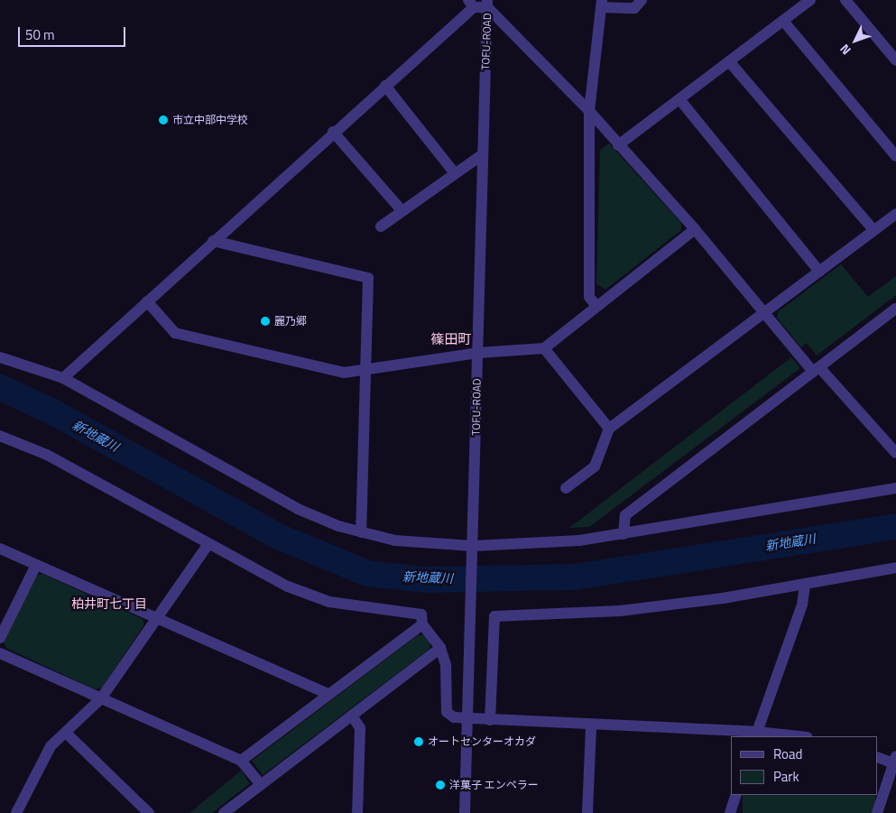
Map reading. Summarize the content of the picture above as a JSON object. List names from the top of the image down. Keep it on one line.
{"streets":{"street":["TOFU-ROAD"]},"districts":["篠田町","柏井町七丁目"],"water":["新地蔵川"],"places":["市立中部中学校","麗乃郷","オートセンターオカダ","洋菓子 エンペラー"],"legend":["Road","Park"],"scale_bar":"50 m","north":"bottom left"}
